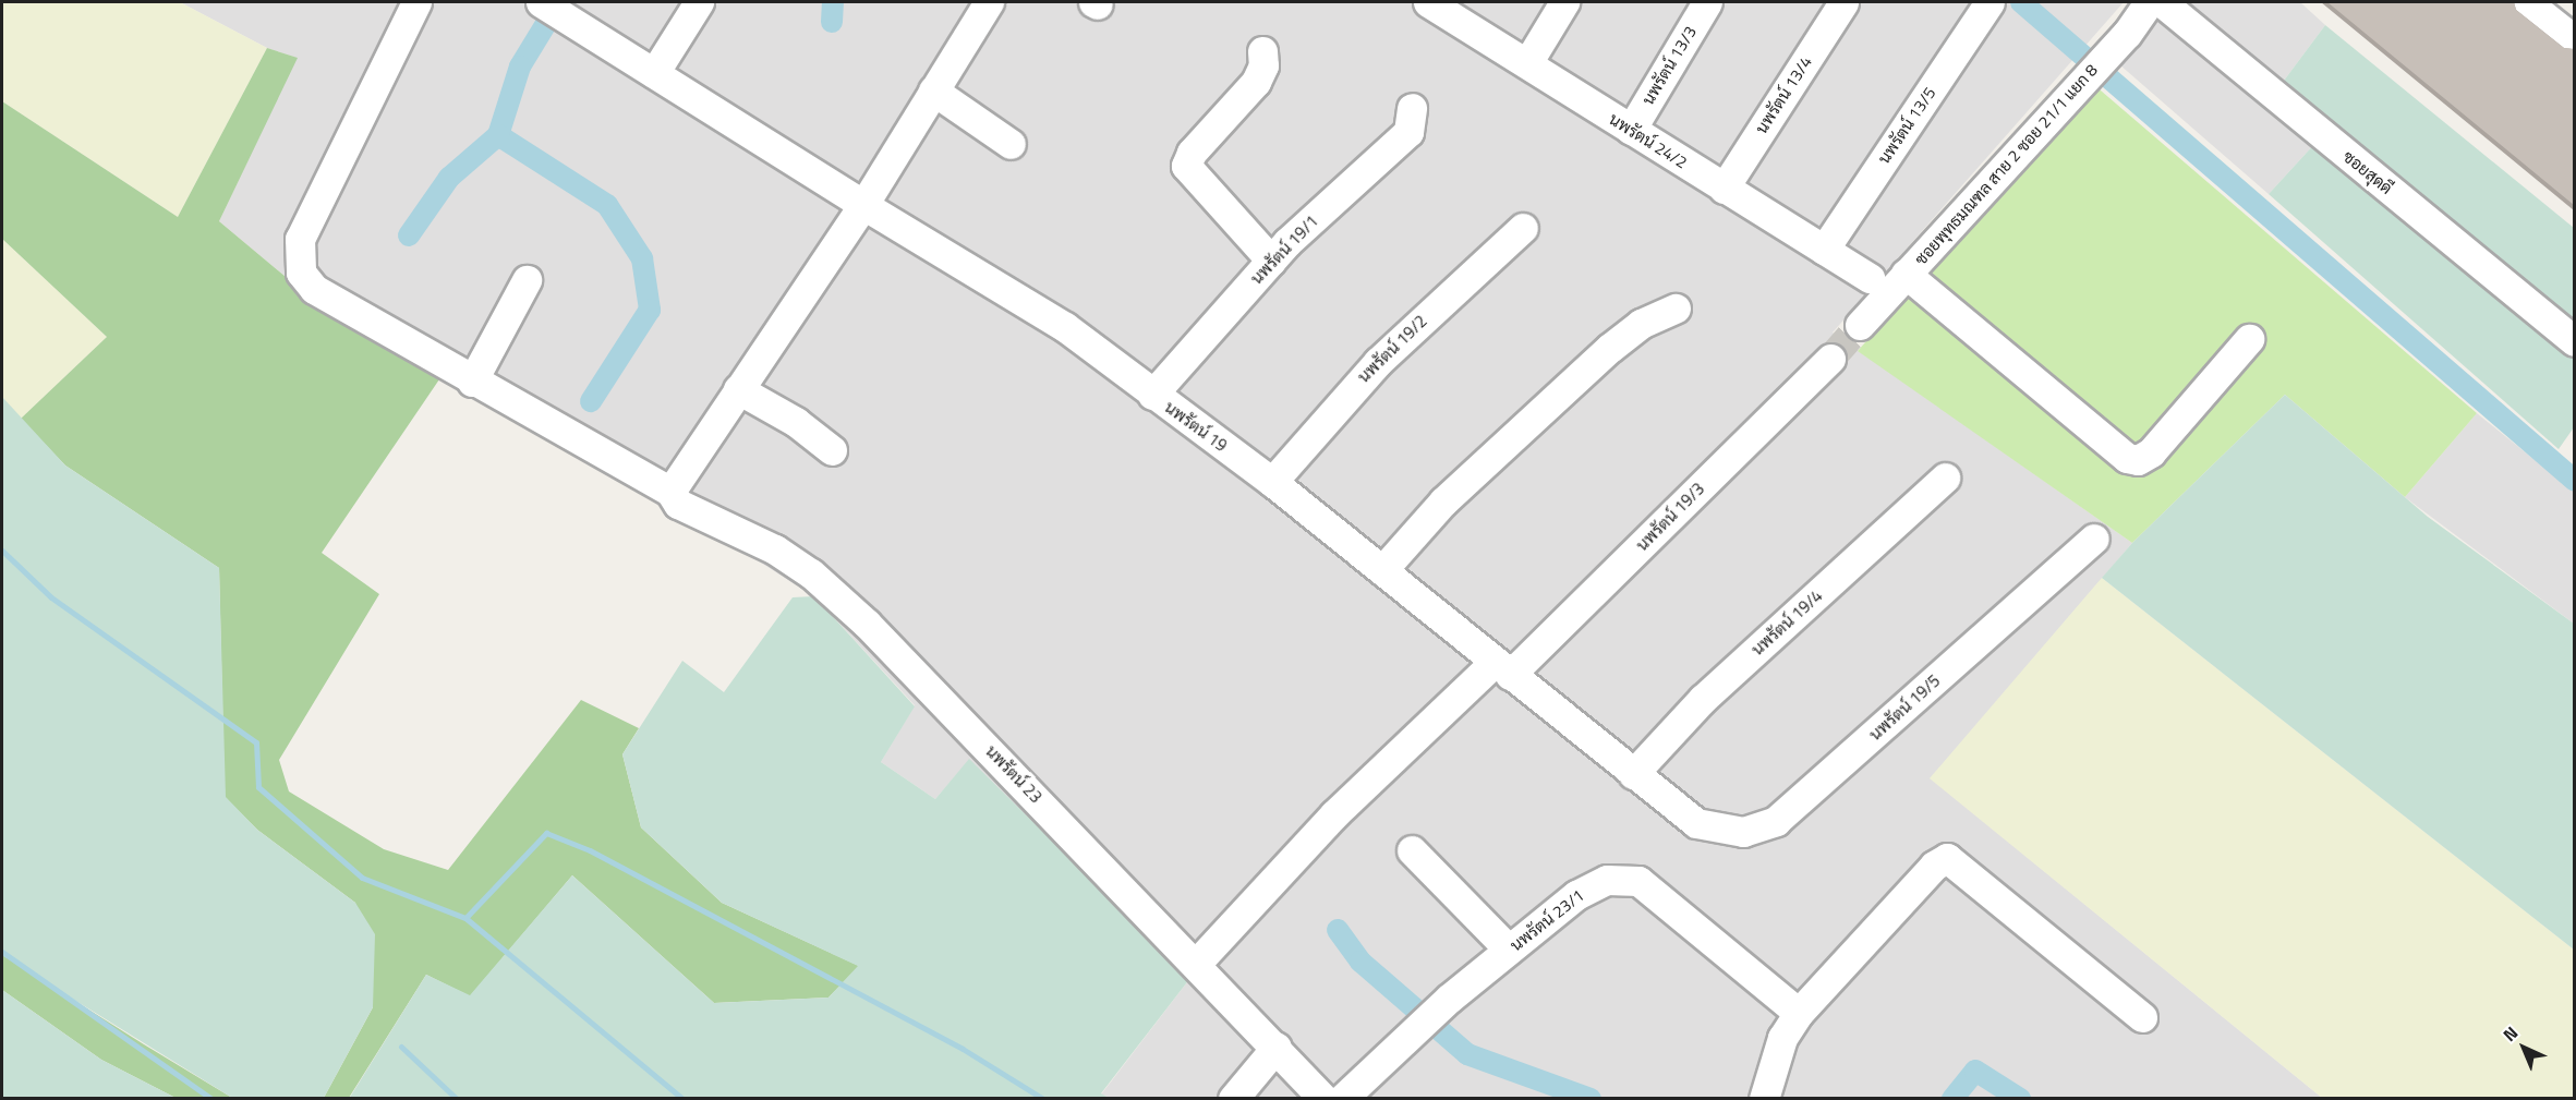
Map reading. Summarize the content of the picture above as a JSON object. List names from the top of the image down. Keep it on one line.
{"streets":{"street":["นพรัตน์ 13/3","นพรัตน์ 13/4","นพรัตน์ 13/5","นพรัตน์ 24/2","ซอยพุทธมณฑล สาย 2 ซอย 21/1 แยก 8","ซอยสุดดี","นพรัตน์ 19/1","นพรัตน์ 19/2","นพรัตน์ 19","นพรัตน์ 19/3","นพรัตน์ 19/4","นพรัตน์ 19/5","นพรัตน์ 23","นพรัตน์ 23/1"]},"crossings":[["นพรัตน์ 13/3","นพรัตน์ 24/2"],["นพรัตน์ 13/4","นพรัตน์ 24/2"],["นพรัตน์ 13/5","นพรัตน์ 24/2"],["นพรัตน์ 19/1","นพรัตน์ 19"],["นพรัตน์ 19/2","นพรัตน์ 19"],["นพรัตน์ 19","นพรัตน์ 19/3"],["นพรัตน์ 19","นพรัตน์ 19/4"],["นพรัตน์ 19","นพรัตน์ 19/5"],["นพรัตน์ 19/3","นพรัตน์ 23"]],"north":"top left"}
